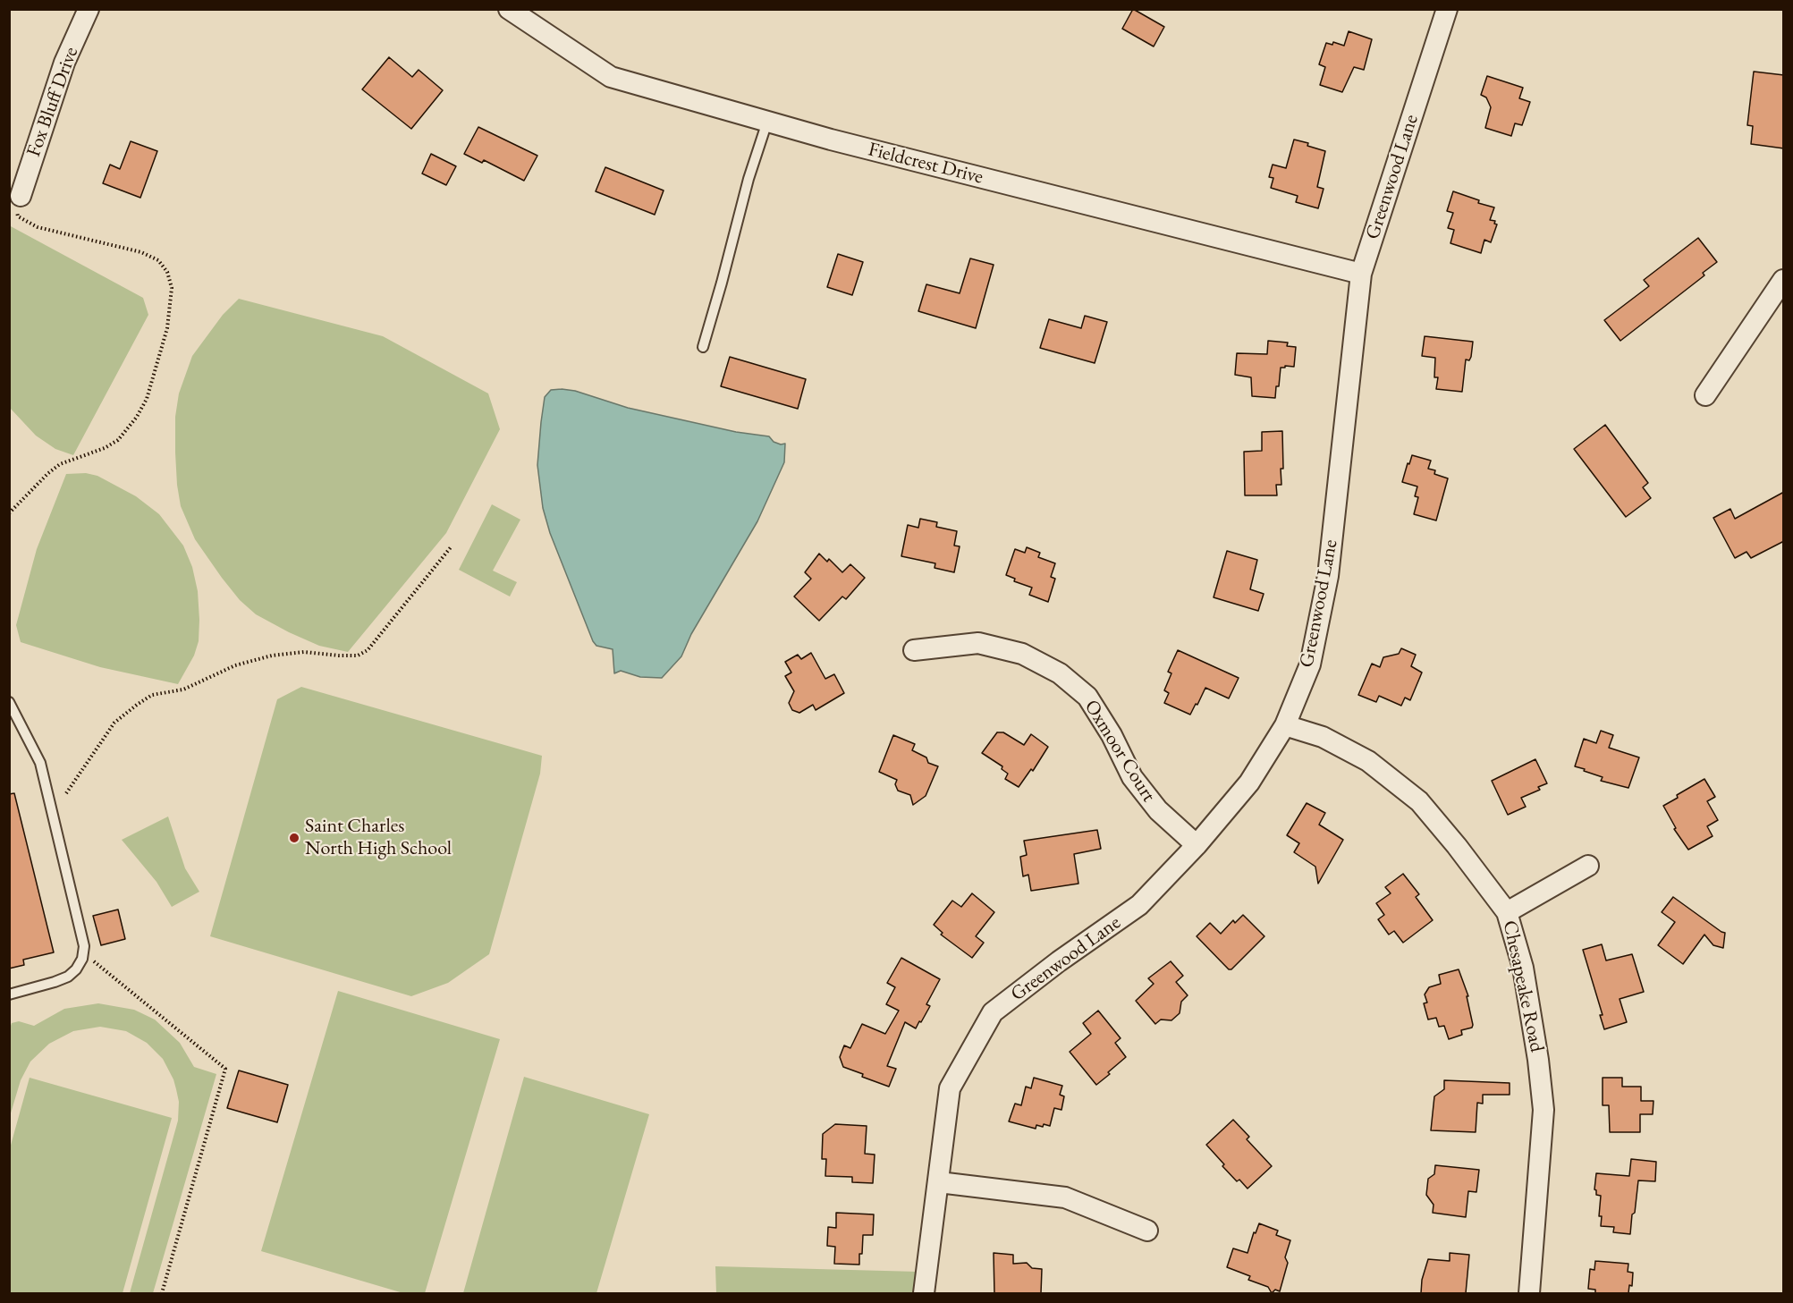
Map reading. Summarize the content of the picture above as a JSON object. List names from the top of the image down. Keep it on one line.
{"streets":{"street":["Fox Bluff Drive","Fieldcrest Drive","Greenwood Lane","Oxmoor Court","Chesapeake Road"]},"crossings":[["Fieldcrest Drive","Greenwood Lane"],["Greenwood Lane","Oxmoor Court"],["Greenwood Lane","Chesapeake Road"]],"places":["Saint Charles North High School"]}
